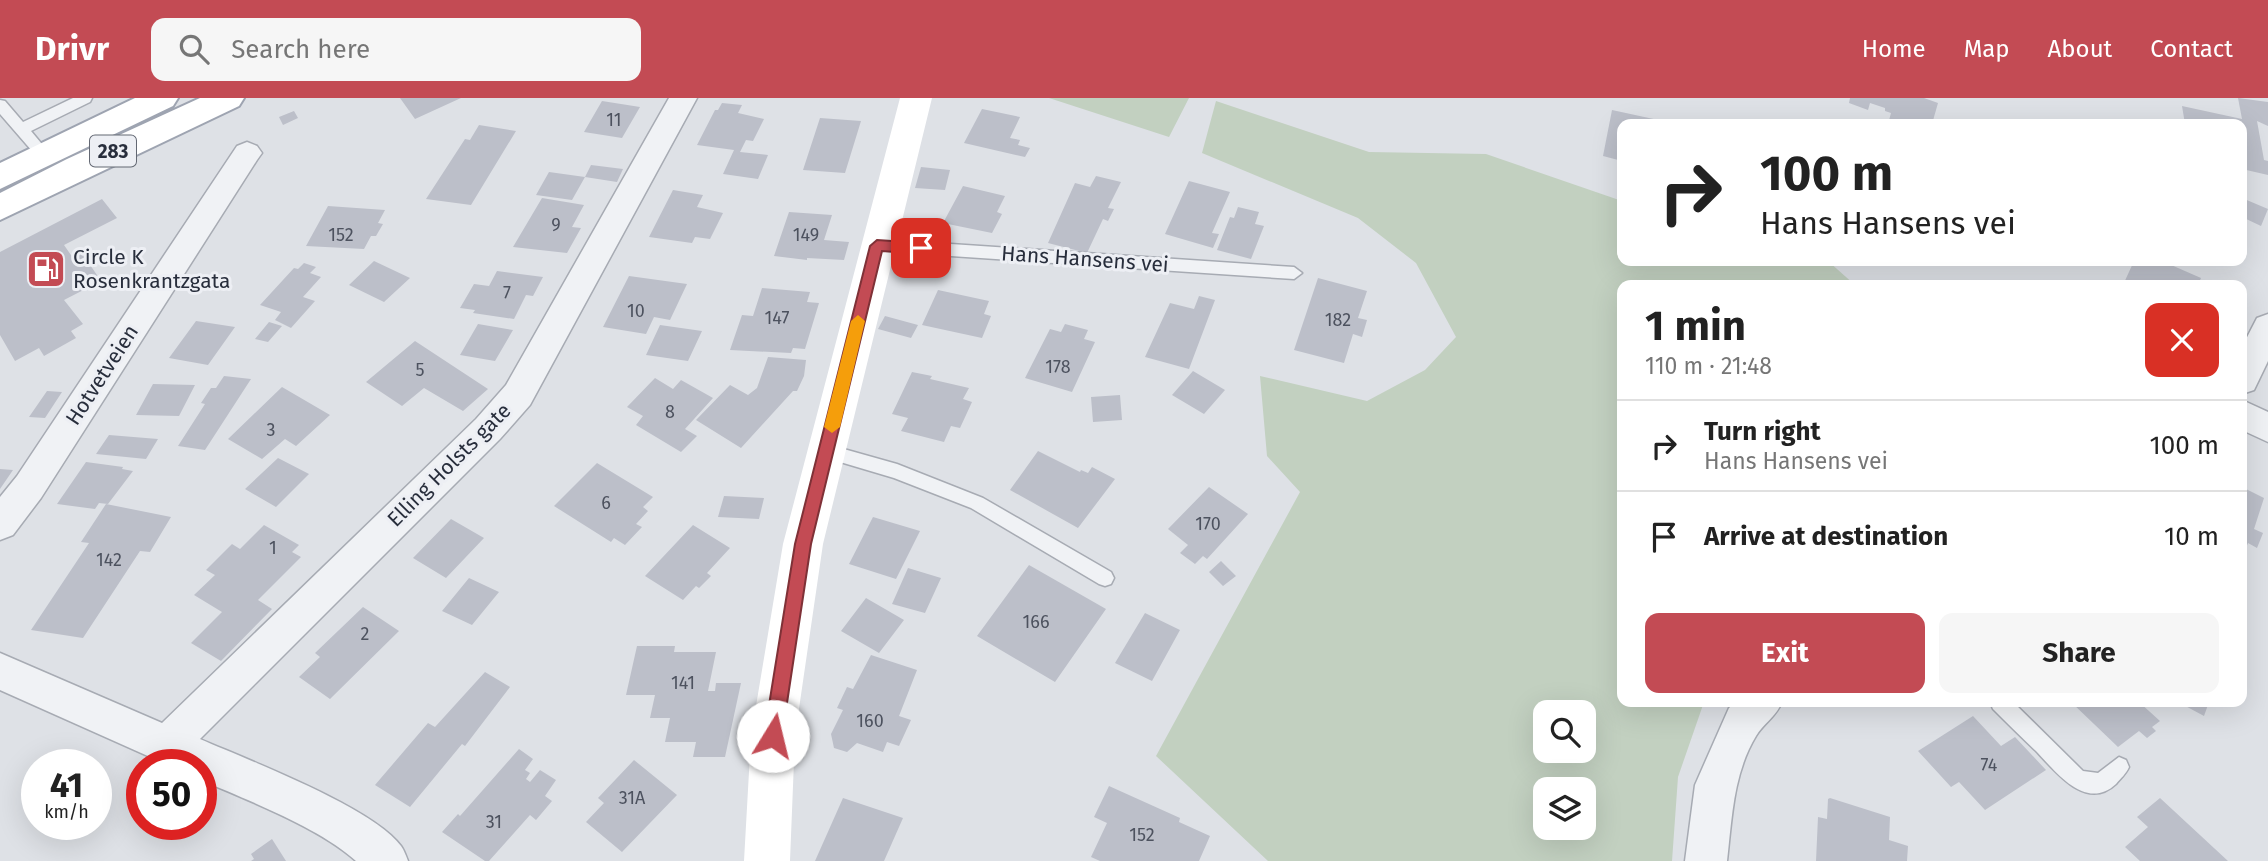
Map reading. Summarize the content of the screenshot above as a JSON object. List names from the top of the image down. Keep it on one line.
{"streets":{"main road":["283"],"street":["Hotvetveien","Elling Holsts gate"],"lane":["Hans Hansens vei"]},"places":{"fuel station":["Circle K Rosenkrantzgata"]},"house_numbers":["11","9","152","149","7","10","147","182","178","5","8","3","6","170","1","142","166","2","141","160","74","31A","31","152"],"page":{"header":"Drivr","search":"Search here","nav":["Home","Map","About","Contact"],"turn":["100 m","Hans Hansens vei"],"heading":["1 min","110 m · 21:48"],"list":[{"name":"Turn right","note":"Hans Hansens vei","value":"100 m"},{"name":"Arrive at destination","value":"10 m"}],"buttons":["Exit","Share"],"speed":"41 km/h","limit":"50"}}
